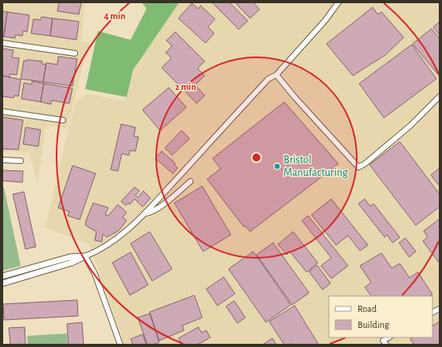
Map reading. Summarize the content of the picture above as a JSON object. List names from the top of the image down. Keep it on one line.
{"places":["Bristol Manufacturing"],"legend":["Road","Building"],"rings":["4 min","2 min"]}
